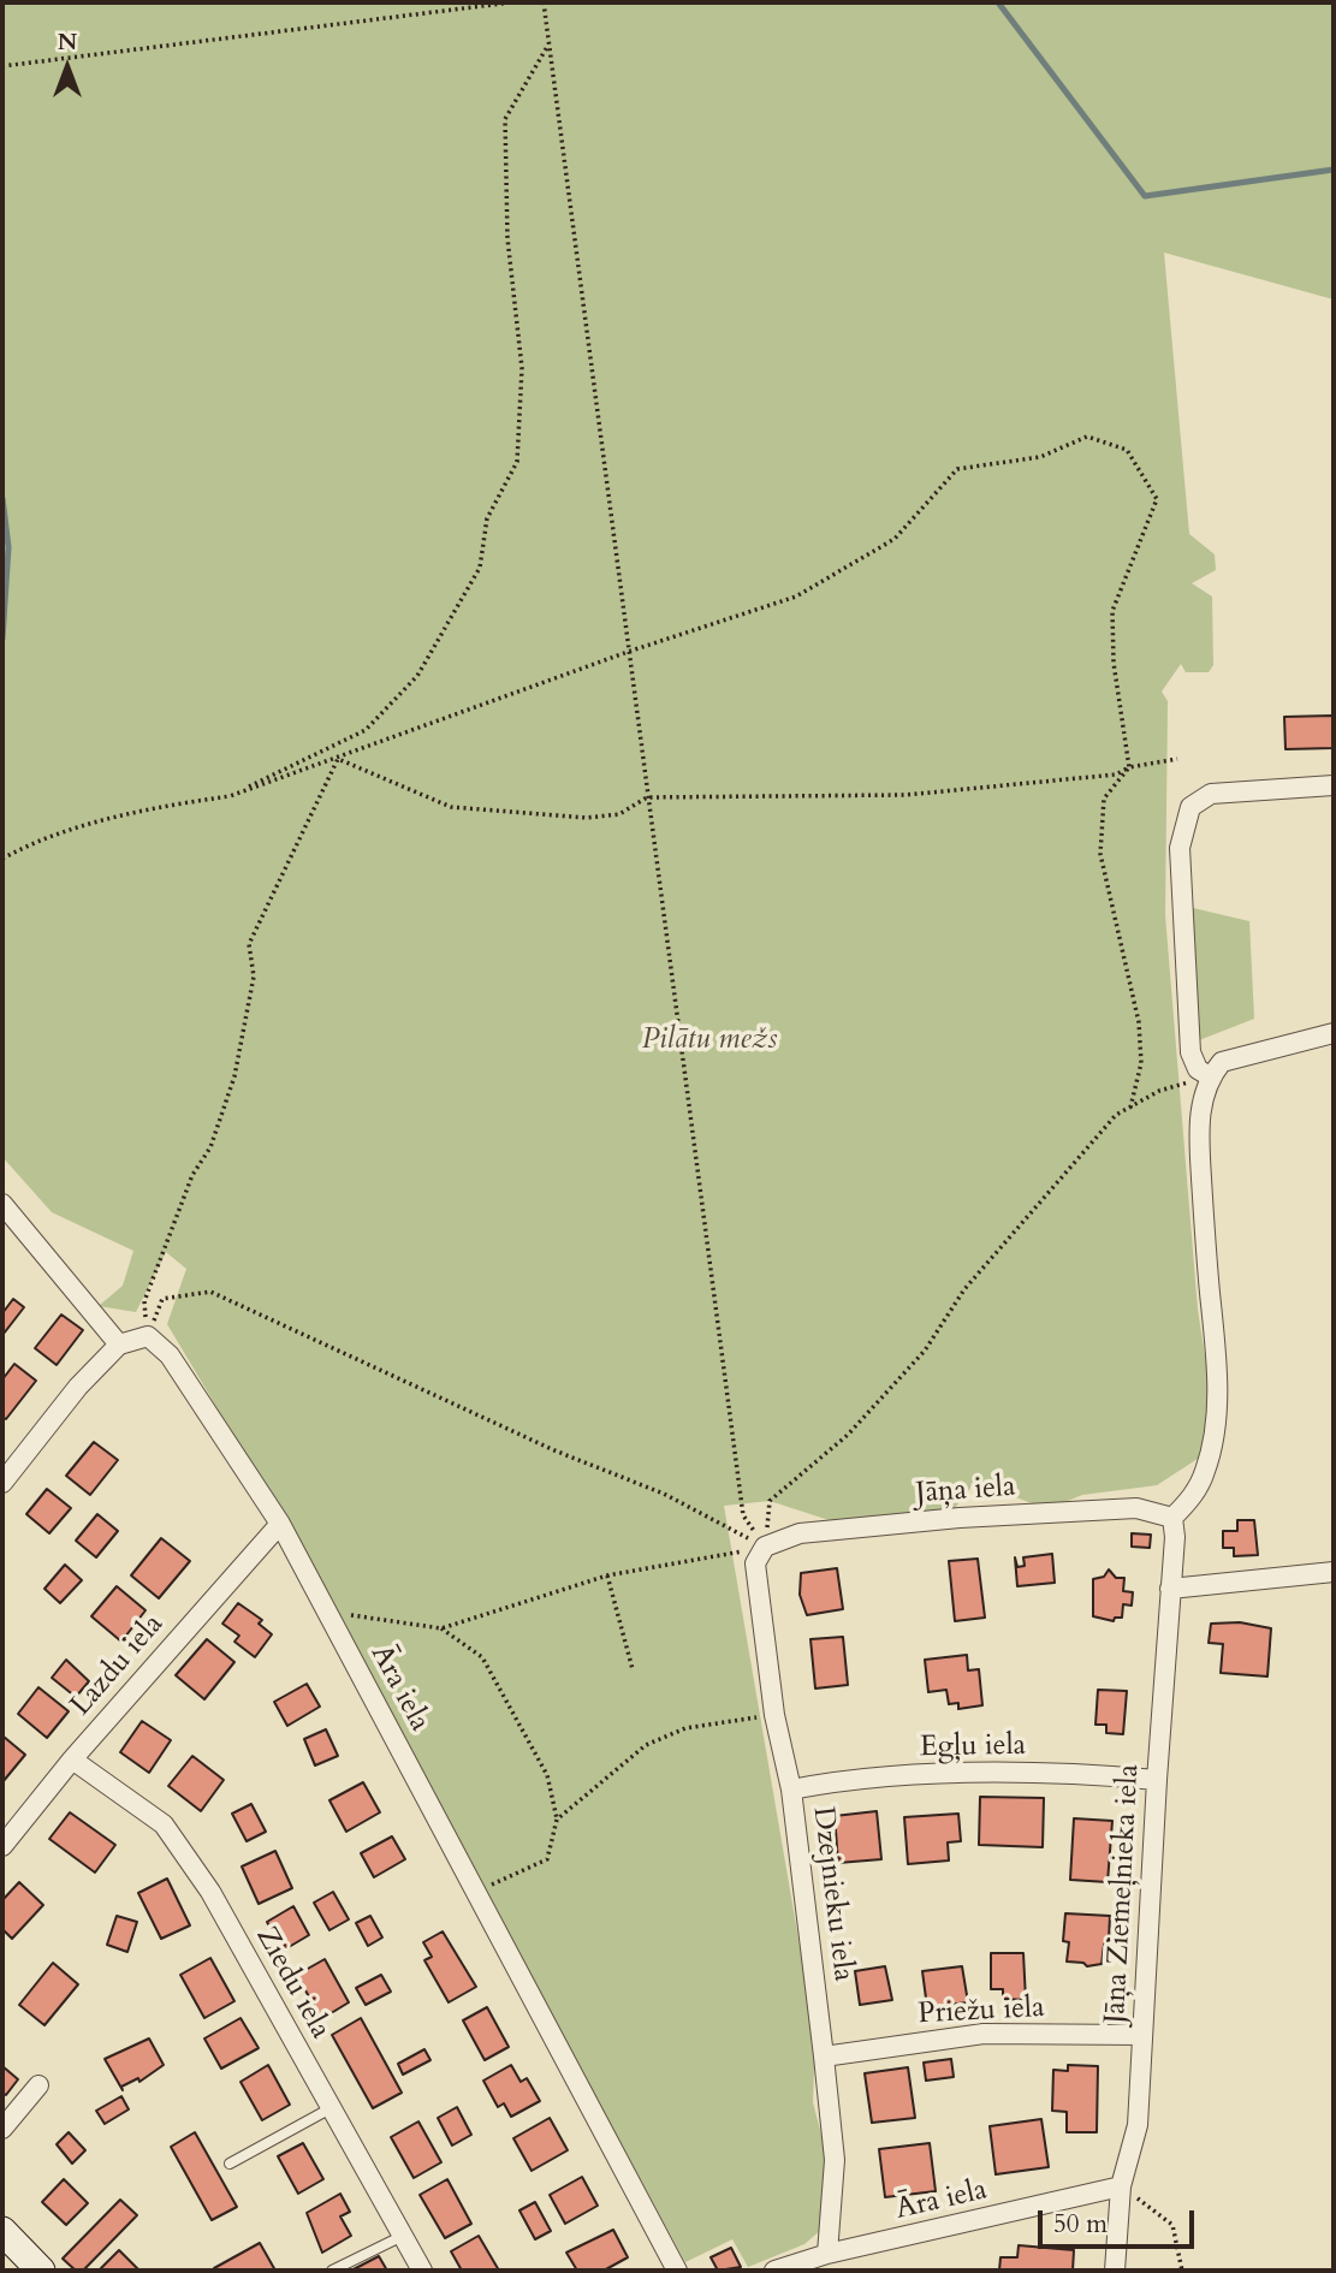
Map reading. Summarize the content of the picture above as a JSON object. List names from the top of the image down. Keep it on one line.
{"streets":{"street":["Jāņa iela","Lazdu iela","Āra iela","Egļu iela","Dzejnieku iela","Jāņa Ziemeļnieka iela","Ziedu iela","Priežu iela"]},"crossings":[["Jāņa iela","Dzejnieku iela"],["Jāņa iela","Jāņa Ziemeļnieka iela"],["Lazdu iela","Āra iela"],["Lazdu iela","Ziedu iela"],["Āra iela","Dzejnieku iela"],["Āra iela","Jāņa Ziemeļnieka iela"],["Egļu iela","Dzejnieku iela"],["Egļu iela","Jāņa Ziemeļnieka iela"],["Dzejnieku iela","Priežu iela"],["Jāņa Ziemeļnieka iela","Priežu iela"]],"parks":["Pilātu mežs"],"scale_bar":"50 m","north":"top"}
